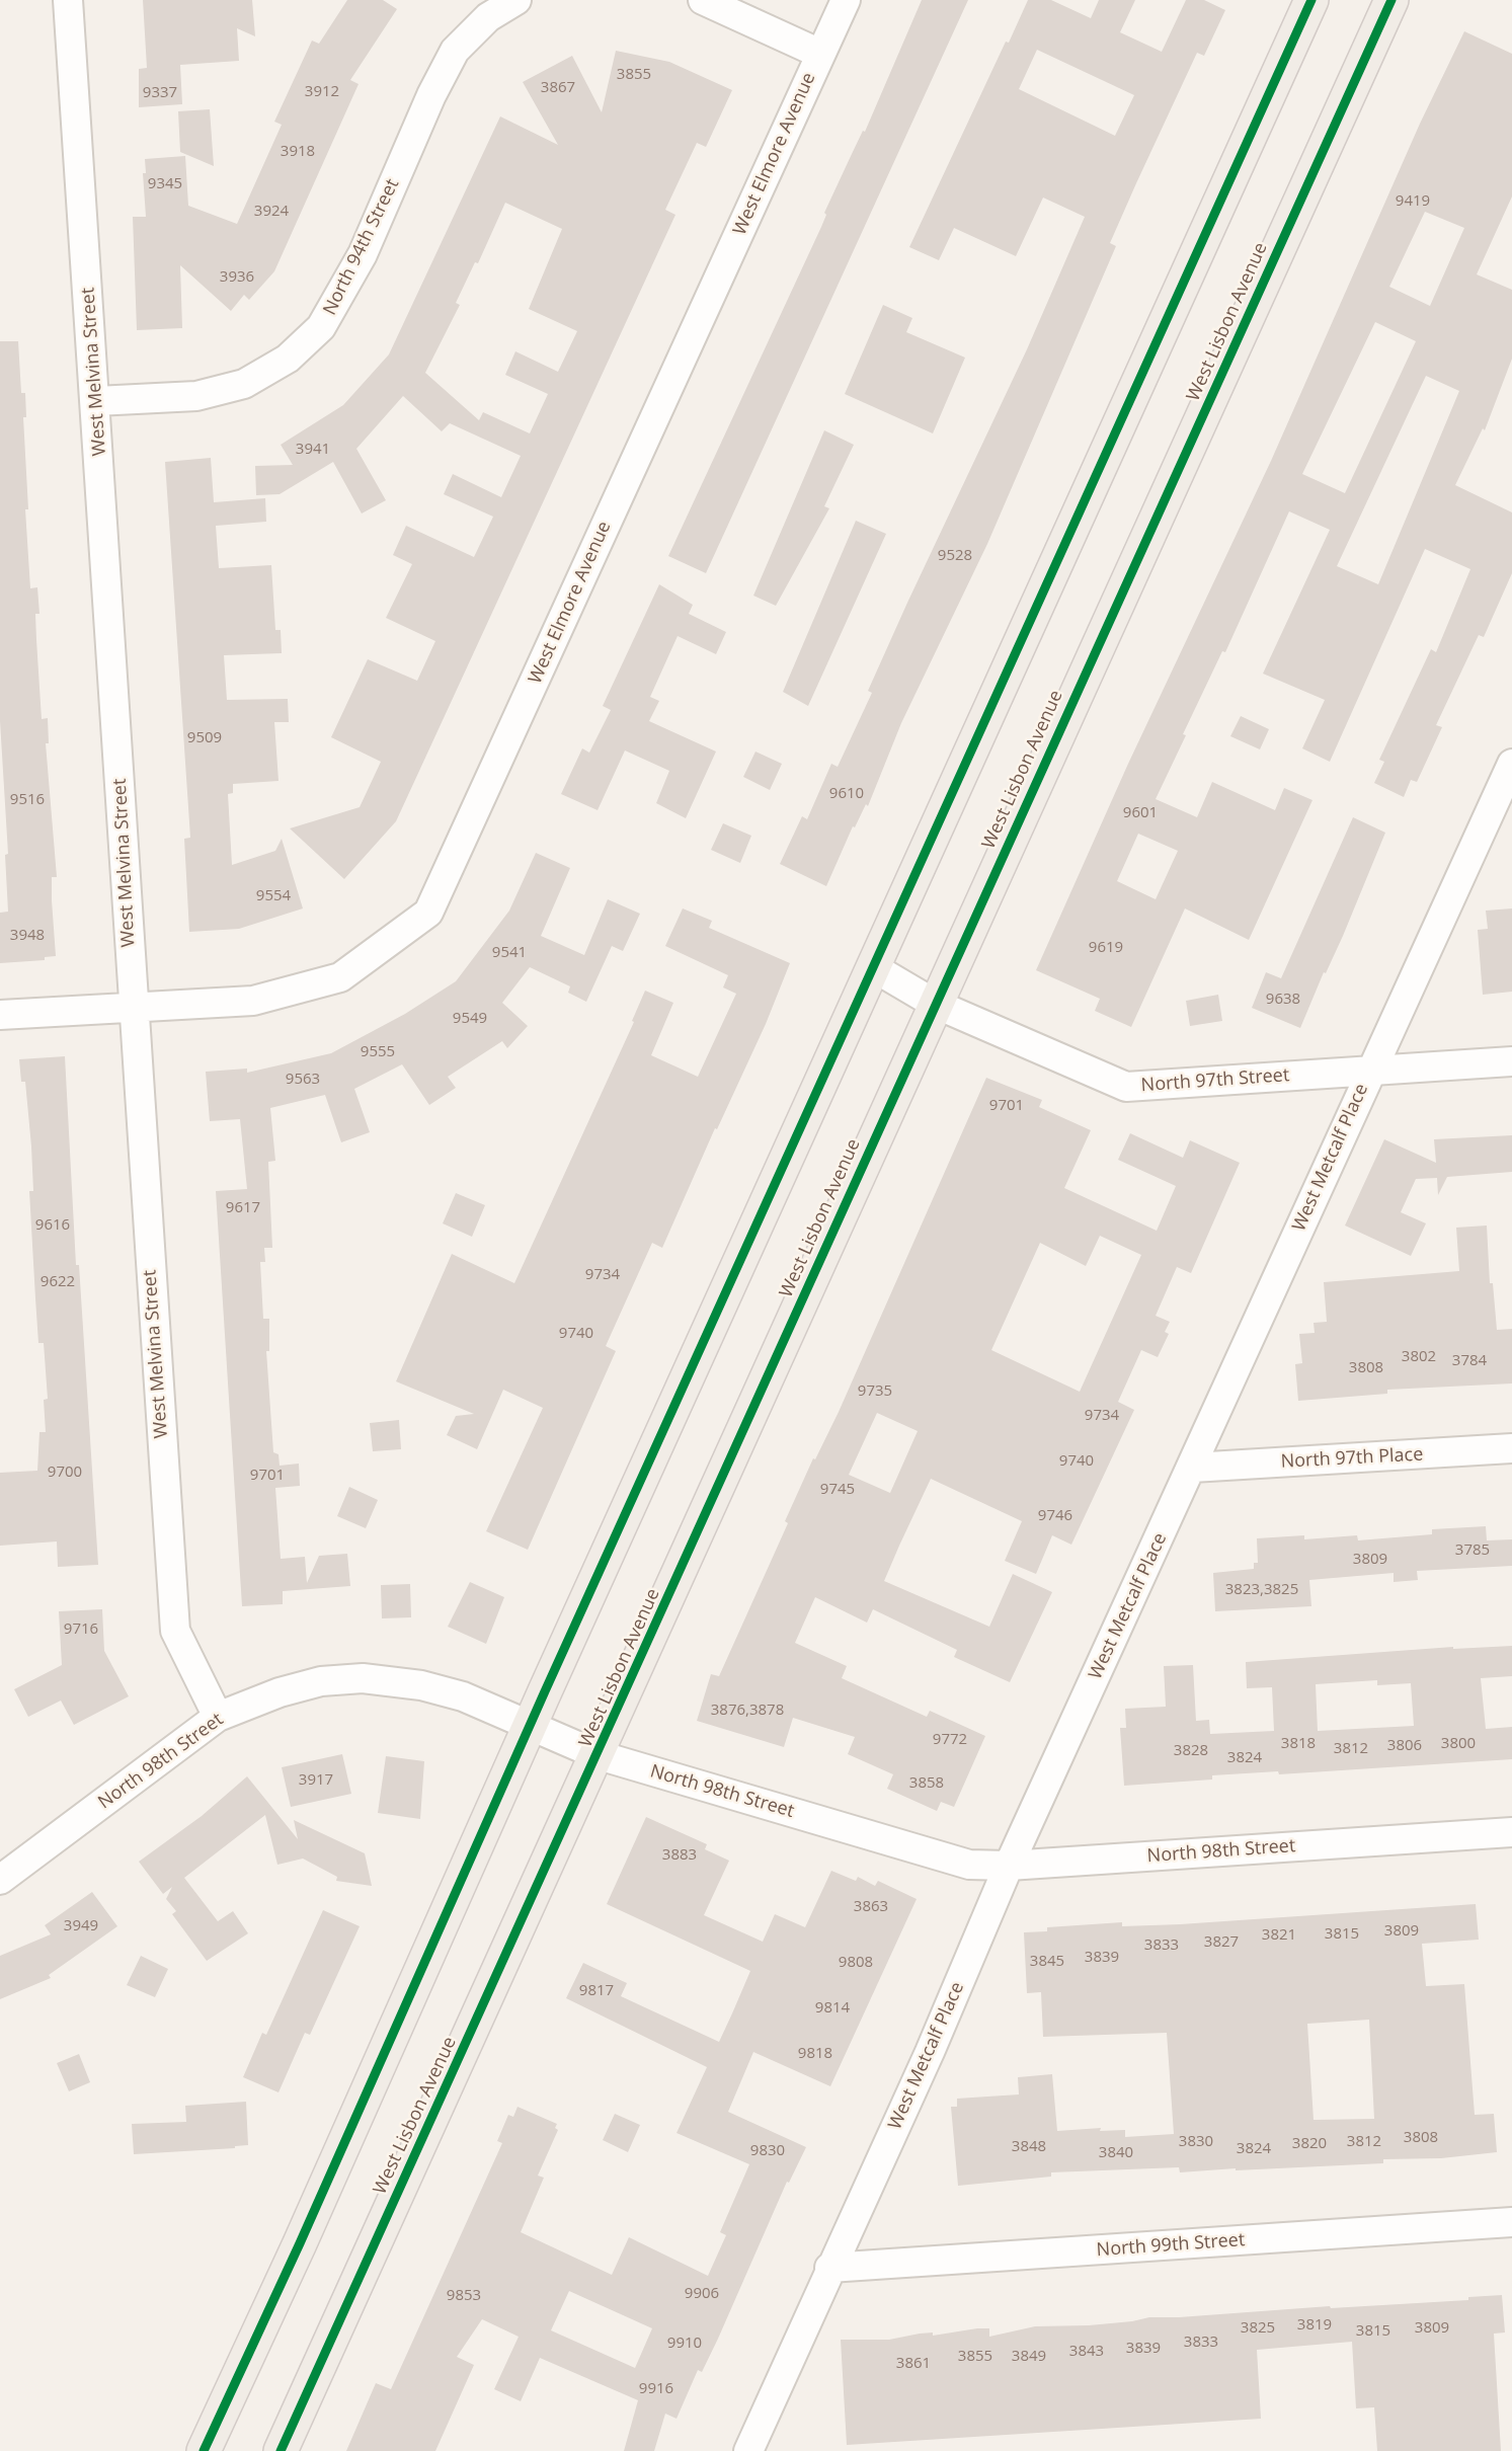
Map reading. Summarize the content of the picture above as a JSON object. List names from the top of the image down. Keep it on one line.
{"streets":{"main road":["West Lisbon Avenue"],"street":["West Elmore Avenue","North 94th Street","West Melvina Street","North 97th Street","West Metcalf Place","North 97th Place","North 98th Street","North 99th Street"]},"crossings":[["West Elmore Avenue","West Melvina Street"],["North 94th Street","West Melvina Street"],["West Lisbon Avenue","North 97th Street"],["West Lisbon Avenue","North 98th Street"],["West Melvina Street","North 98th Street"],["North 97th Street","West Metcalf Place"],["West Metcalf Place","North 97th Place"],["West Metcalf Place","North 98th Street"],["West Metcalf Place","North 99th Street"]],"house_numbers":["3855","3867","3912","9337","3918","9345","9419","3924","3936","3941","9528","9509","9610","9516","9601","9554","3948","9619","9541","9638","9549","9555","9563","9701","9617","9616","9734","9622","9740","3802","3784","3808","9735","9734","9740","9700","9701","9745","9746","3785","3809","3823,3825","9716","3876,3878","9772","3818","3800","3806","3812","3828","3824","3917","3858","3883","3863","3949","3809","3815","3821","3827","3833","3839","3845","9808","9817","9814","9818","3808","3830","3812","3820","3848","3824","9830","3840","9906","9853","3819","3825","3809","3815","3833","9910","3839","3843","3855","3849","3861","9916"]}
